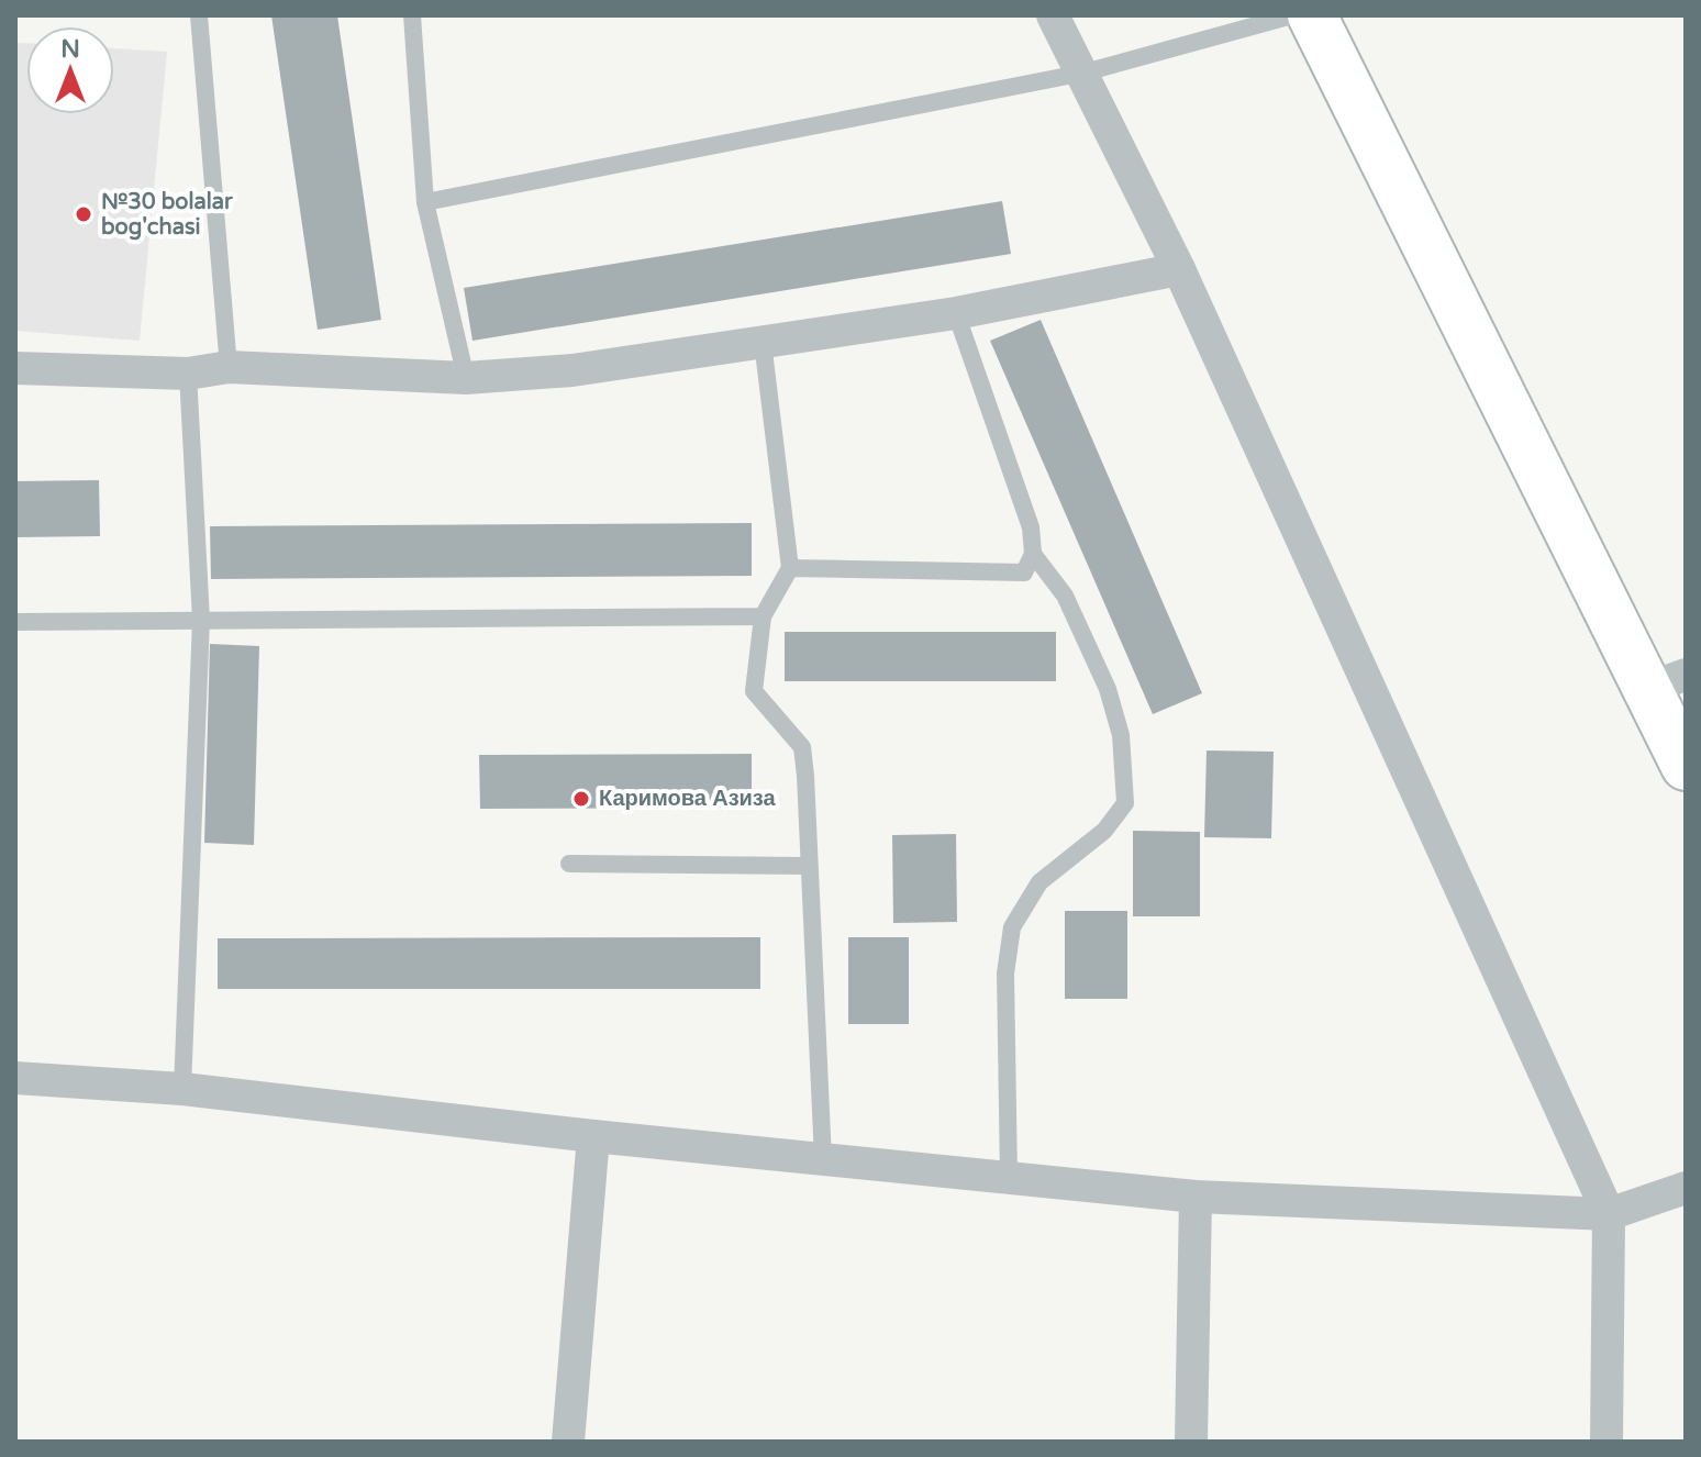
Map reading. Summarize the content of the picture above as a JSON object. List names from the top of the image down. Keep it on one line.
{"places":["№30 bolalar bog'chasi","Каримова Азиза"],"north":"top"}
